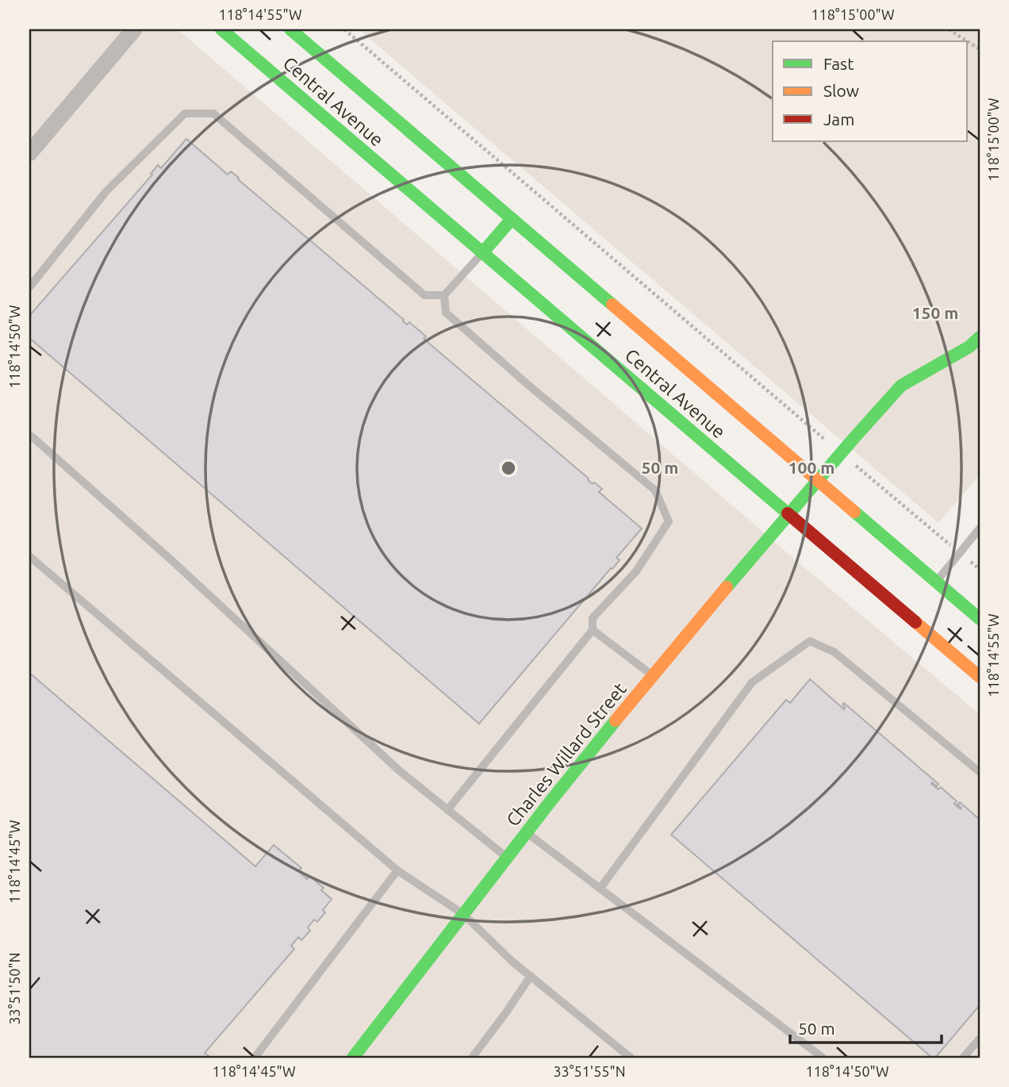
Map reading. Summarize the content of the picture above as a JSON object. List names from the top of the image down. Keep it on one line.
{"streets":{"main road":["Central Avenue","Charles Willard Street"]},"crossings":[["Central Avenue","Charles Willard Street"]],"legend":["Fast","Slow","Jam"],"scale_bar":"50 m","coordinates":["118°14'55\"W","118°15'00\"W","118°14'50\"W","118°14'45\"W","33°51'50\"N","33°51'55\"N"],"rings":["150 m","50 m","100 m"]}
